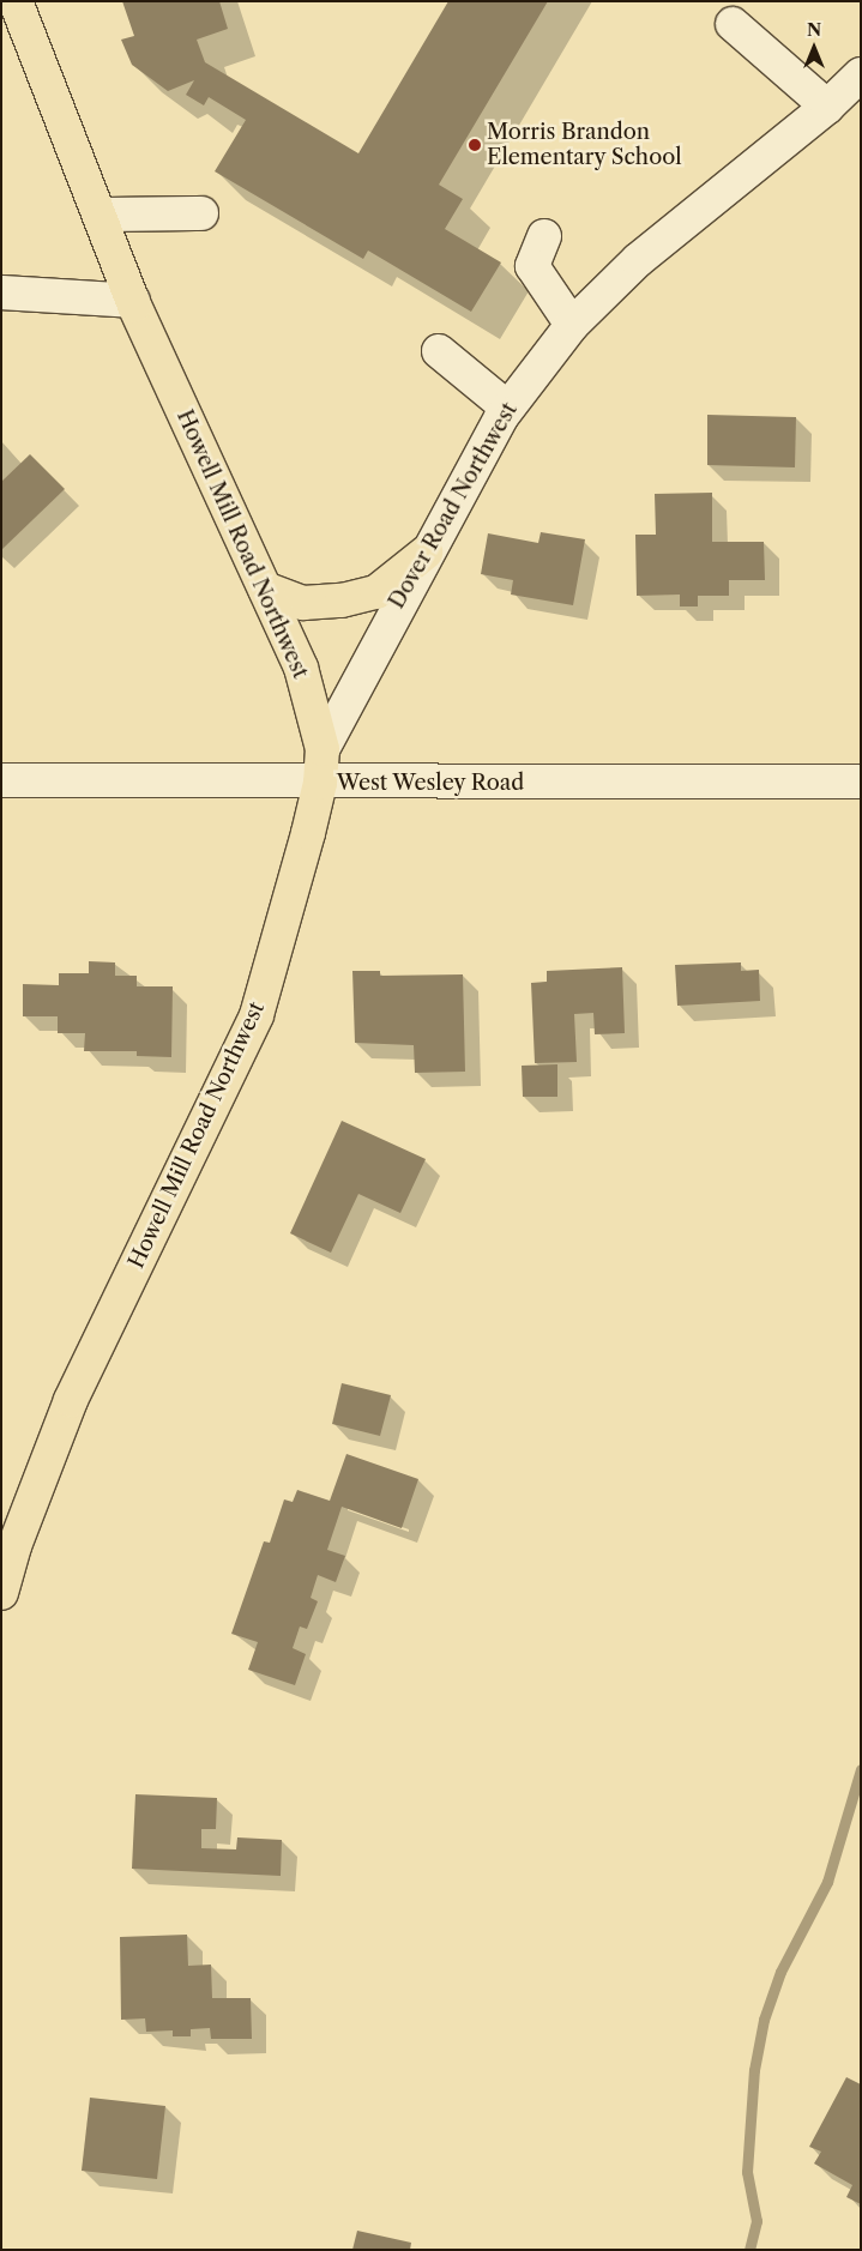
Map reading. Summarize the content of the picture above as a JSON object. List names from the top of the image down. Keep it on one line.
{"streets":{"main road":["Howell Mill Road Northwest"],"street":["Dover Road Northwest","West Wesley Road"]},"crossings":[["Dover Road Northwest","Howell Mill Road Northwest"],["Howell Mill Road Northwest","West Wesley Road"]],"places":["Morris Brandon Elementary School"],"north":"top"}
